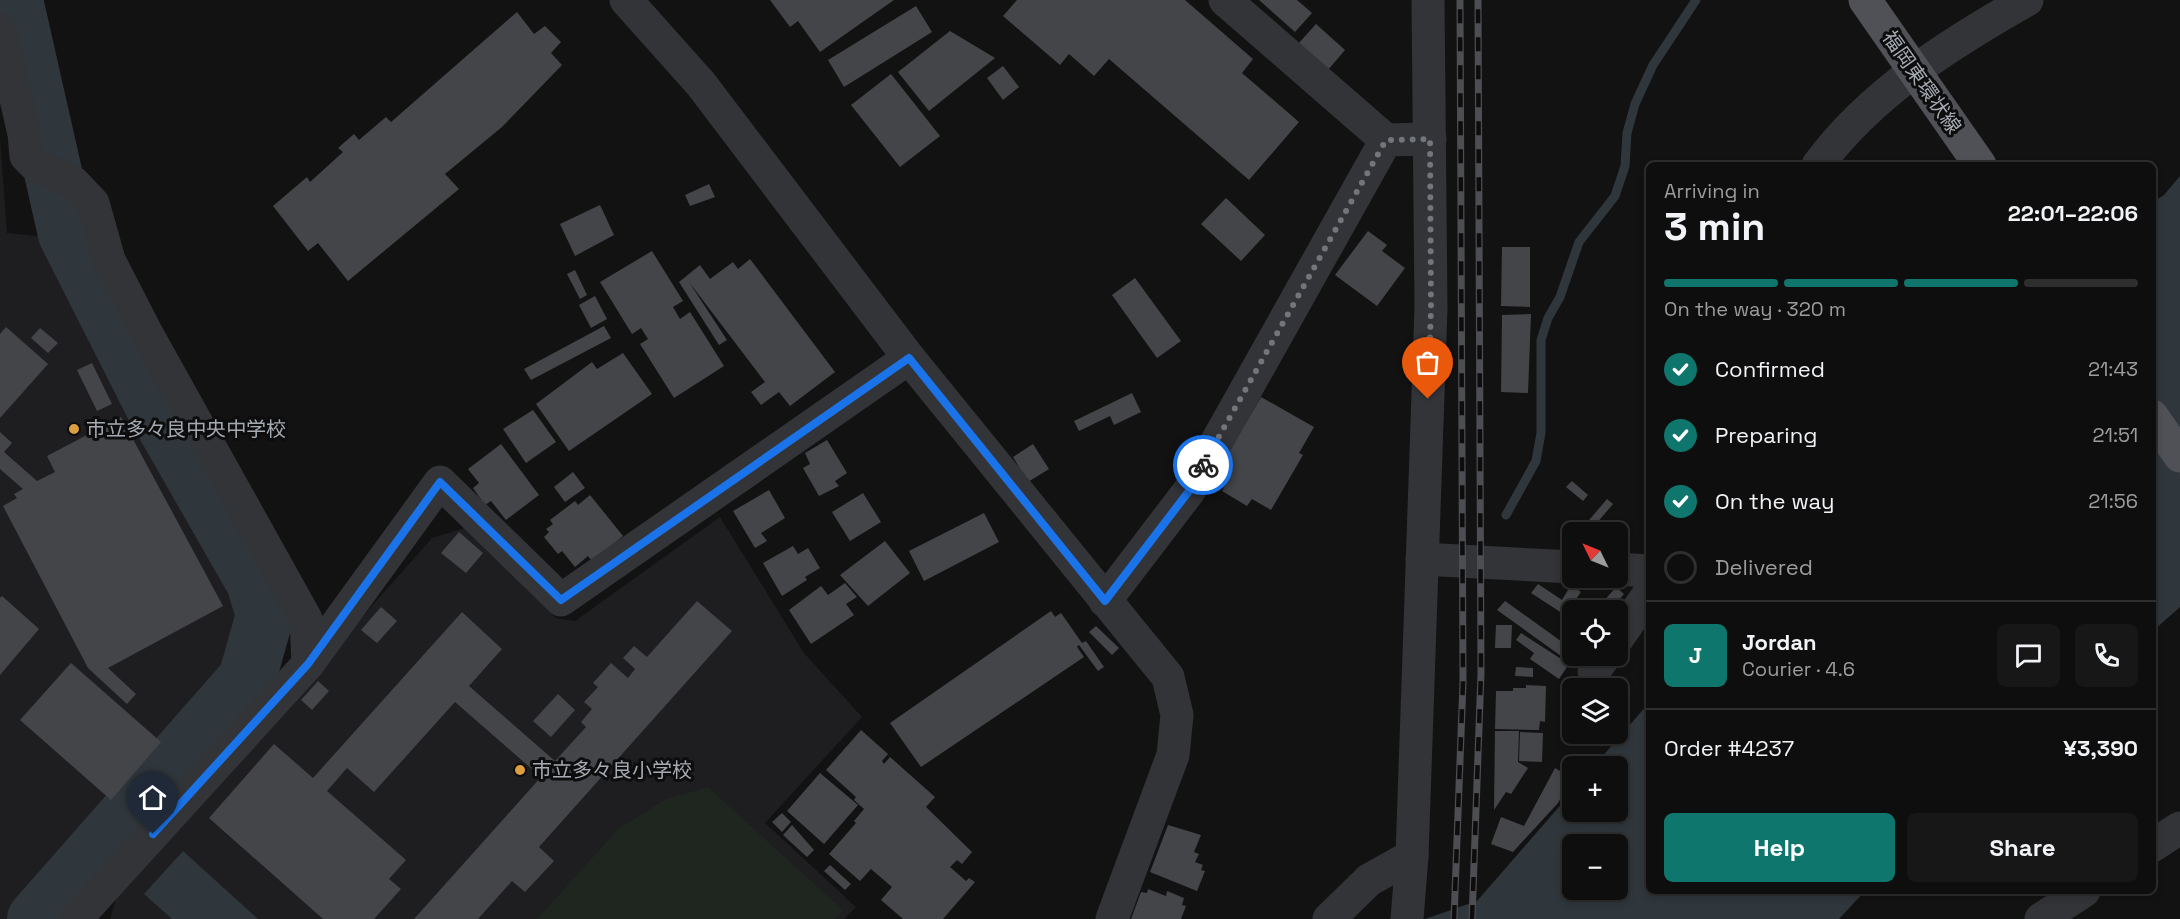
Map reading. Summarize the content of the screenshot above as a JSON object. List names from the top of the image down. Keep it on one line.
{"streets":{"main road":["福岡東環状線"]},"places":["市立多々良中央中学校","市立多々良小学校"],"north":"top left","page":{"heading":["3 min","Arriving in","22:01–22:06"],"panel":["Jordan","Courier · 4.6","Order #4237","¥3,390"],"bar":"On the way · 320 m","list":[["Confirmed","21:43"],["Preparing","21:51"],["On the way","21:56"],"Delivered"],"map_buttons":["+","−"],"round":"J","buttons":["Help","Share"]}}
